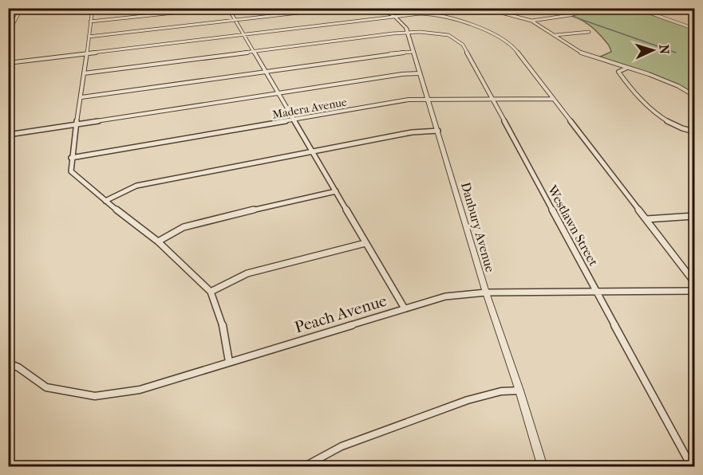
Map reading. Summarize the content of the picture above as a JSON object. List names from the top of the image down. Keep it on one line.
{"streets":{"street":["Madera Avenue","Westlawn Street","Danbury Avenue","Peach Avenue"]},"crossings":[["Madera Avenue","Westlawn Street"],["Madera Avenue","Danbury Avenue"],["Westlawn Street","Danbury Avenue"],["Westlawn Street","Peach Avenue"],["Danbury Avenue","Peach Avenue"]],"north":"right"}
